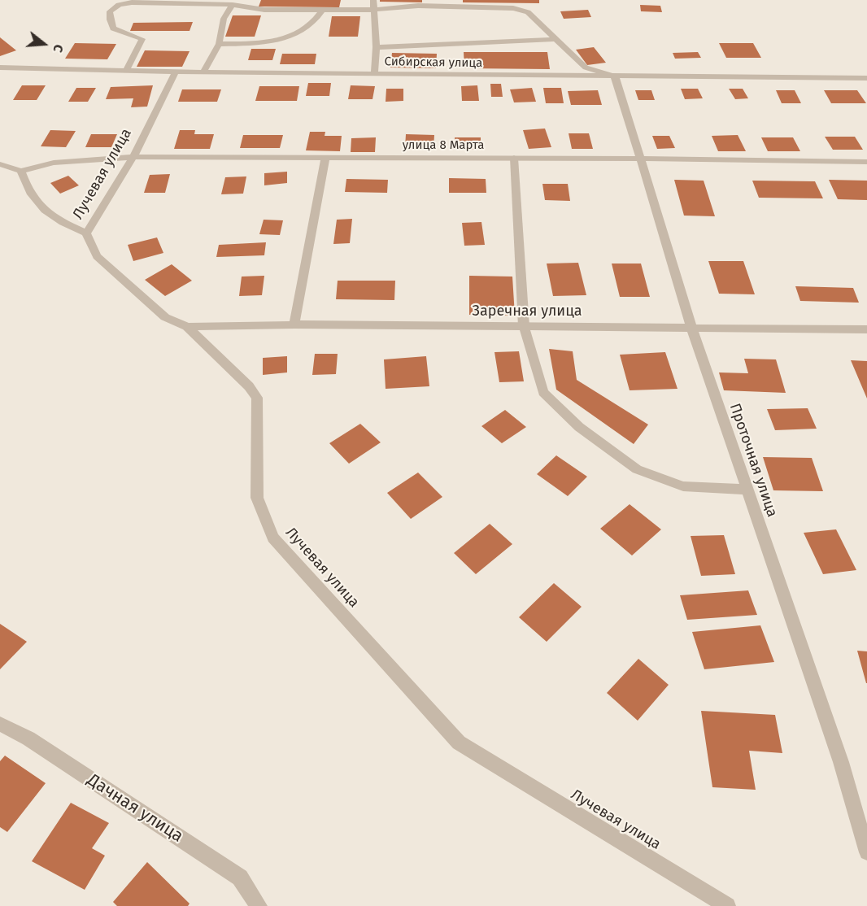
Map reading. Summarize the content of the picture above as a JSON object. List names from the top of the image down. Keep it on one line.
{"streets":{"street":["Сибирская улица","улица 8 Марта","Лучевая улица","Заречная улица","Проточная улица","Дачная улица"]},"crossings":[["Сибирская улица","Лучевая улица"],["Сибирская улица","Проточная улица"],["улица 8 Марта","Лучевая улица"],["улица 8 Марта","Проточная улица"],["Лучевая улица","Заречная улица"],["Заречная улица","Проточная улица"]],"north":"right"}
